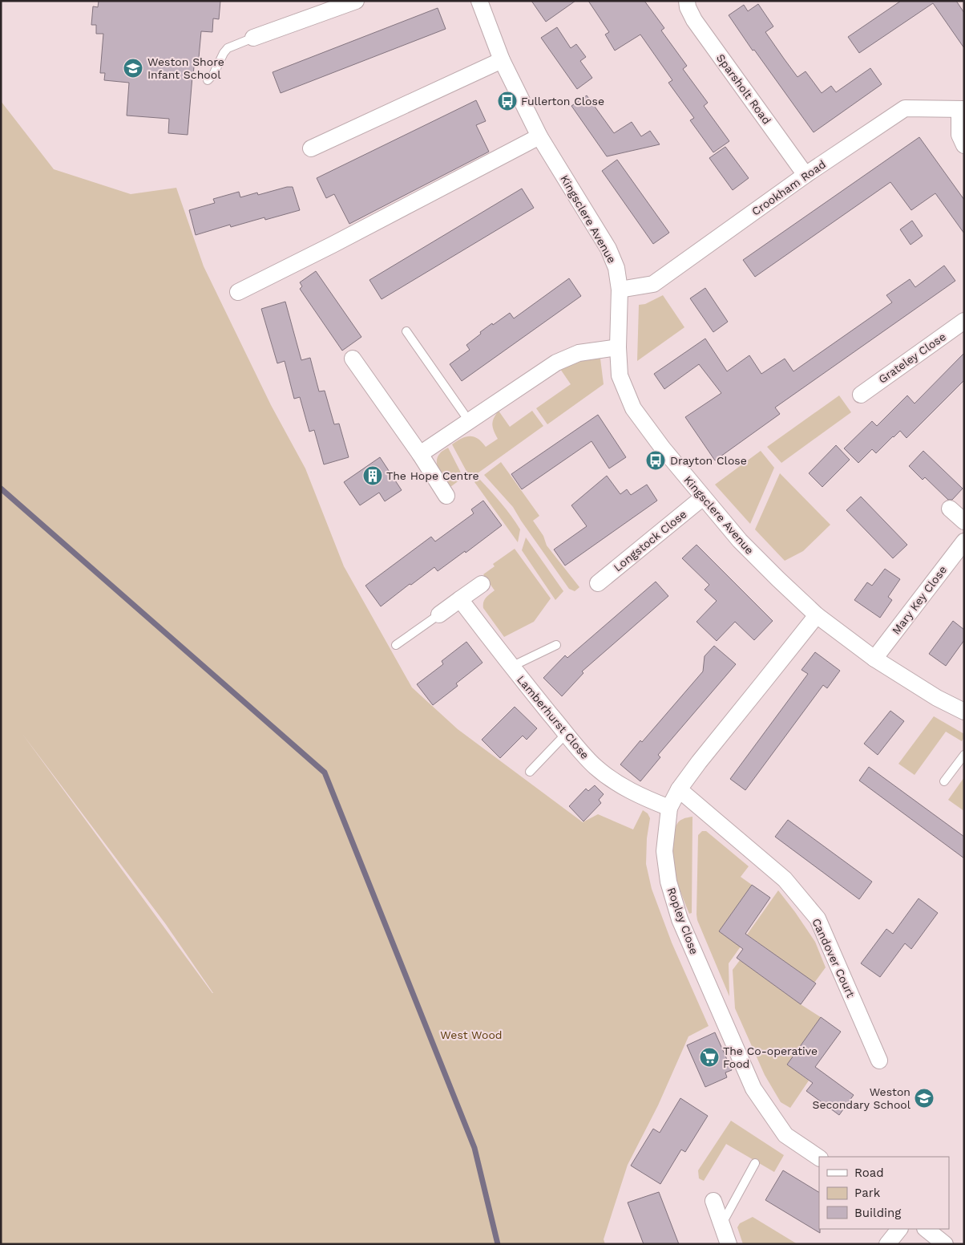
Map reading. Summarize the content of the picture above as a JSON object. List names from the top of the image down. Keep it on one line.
{"streets":{"street":["Sparsholt Road","Crookham Road","Kingsclere Avenue","Grateley Close","Longstock Close","Mary Key Close","Lamberhurst Close","Ropley Close","Candover Court"]},"crossings":[["Sparsholt Road","Crookham Road"],["Crookham Road","Kingsclere Avenue"],["Kingsclere Avenue","Longstock Close"],["Kingsclere Avenue","Mary Key Close"],["Kingsclere Avenue","Ropley Close"],["Lamberhurst Close","Ropley Close"],["Ropley Close","Candover Court"]],"parks":["West Wood"],"places":{"school or university":["Weston Shore Infant School","Weston Secondary School"],"bus stop":["Fullerton Close","Drayton Close"],"building":["The Hope Centre"],"supermarket":["The Co-operative Food"]},"legend":["Road","Park","Building"]}
